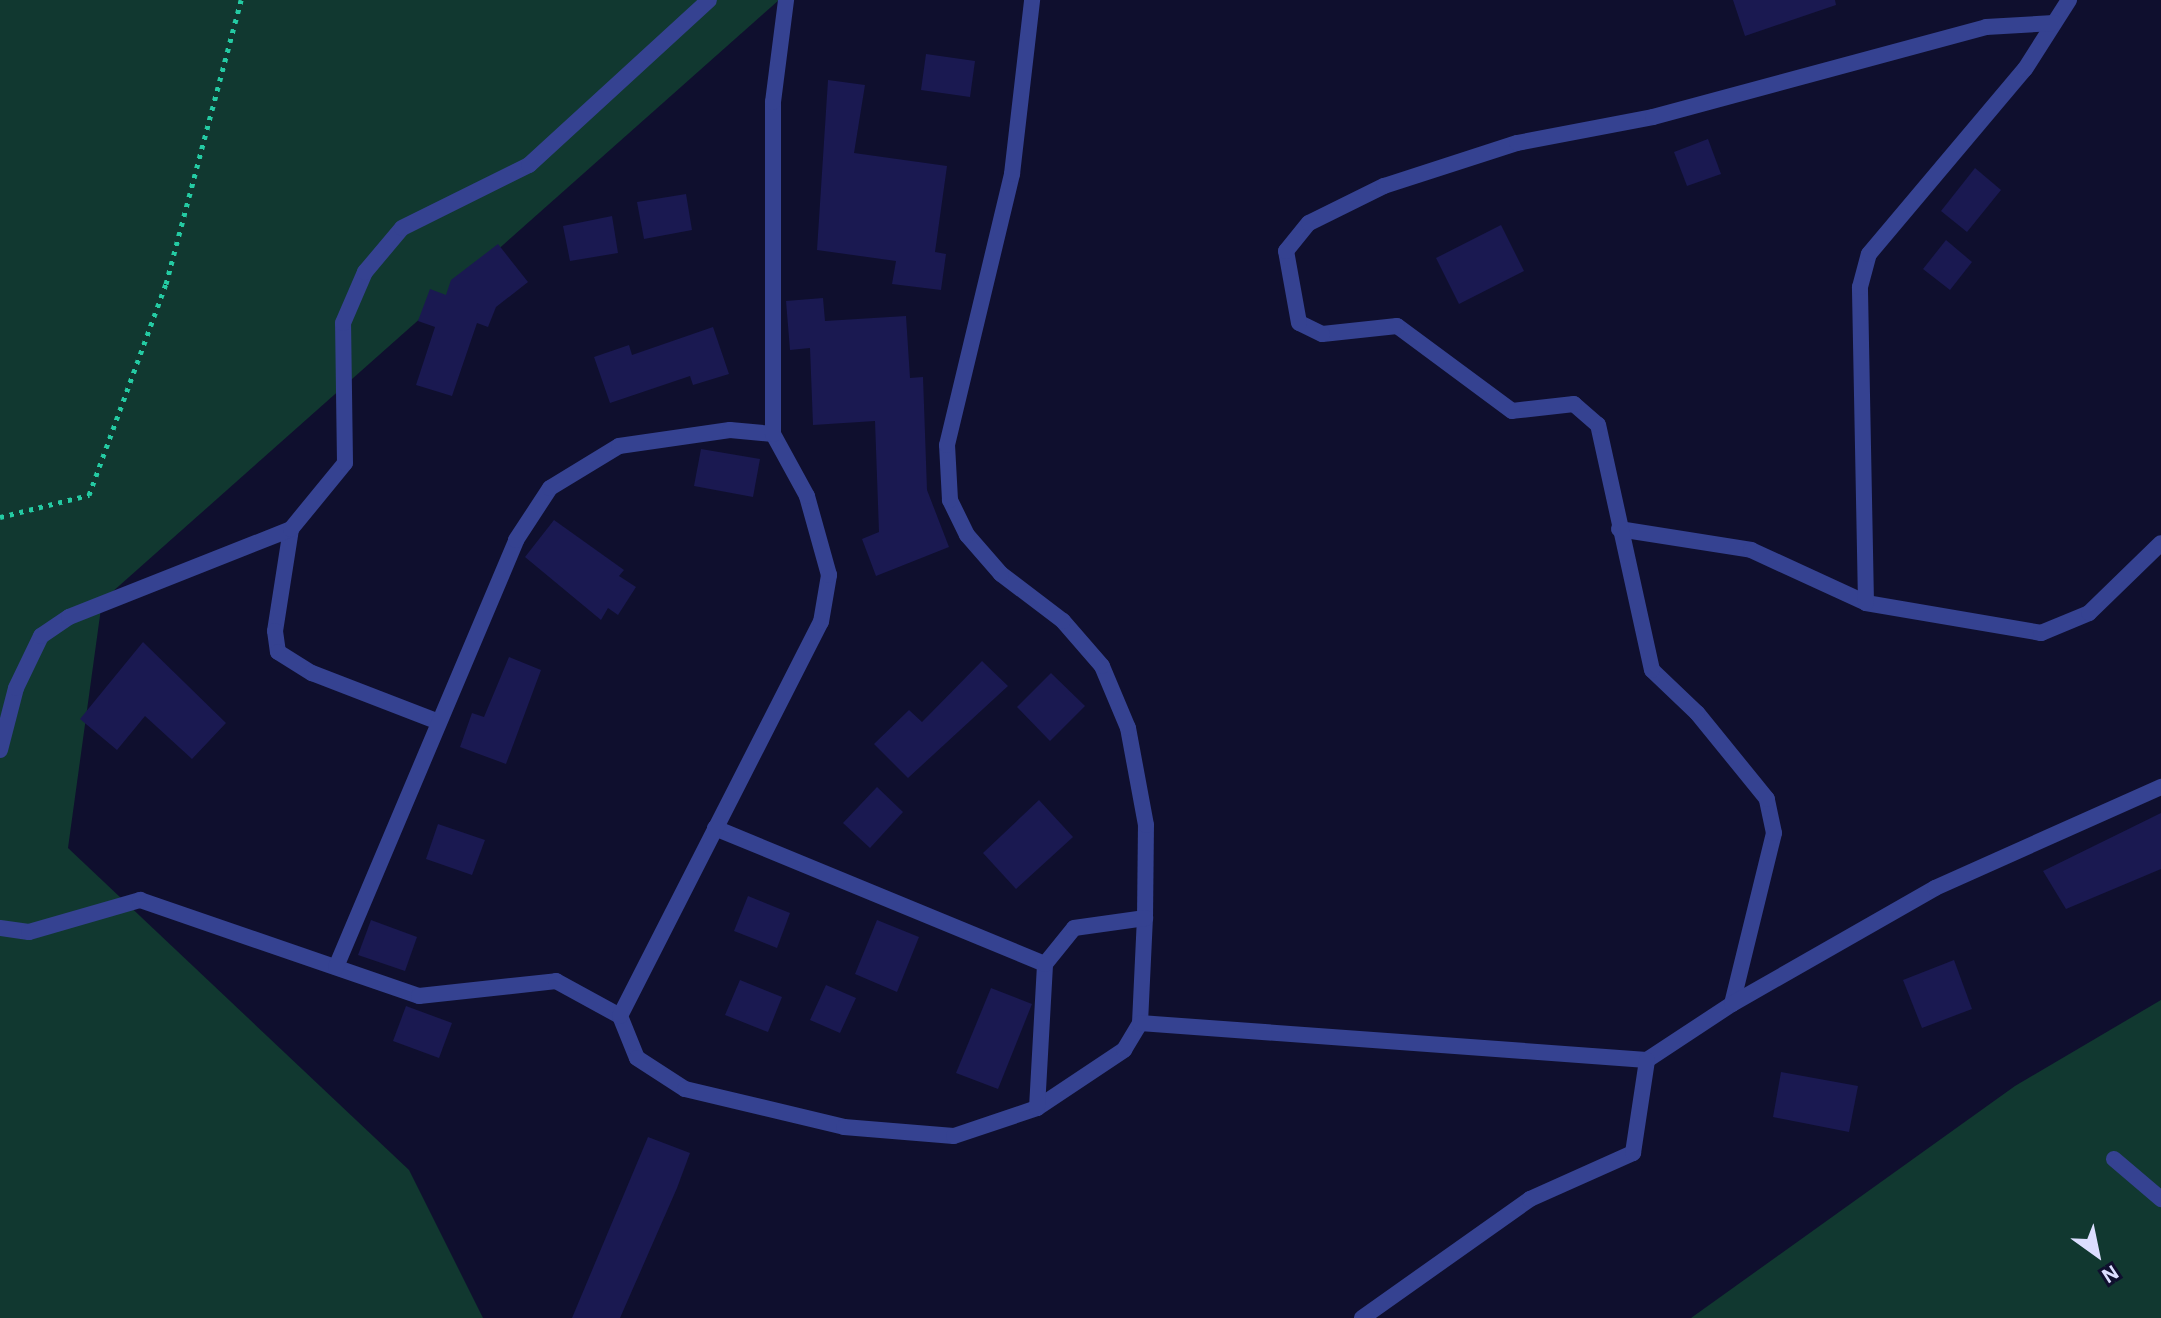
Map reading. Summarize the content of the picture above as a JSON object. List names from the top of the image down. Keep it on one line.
{"north":"bottom right"}
